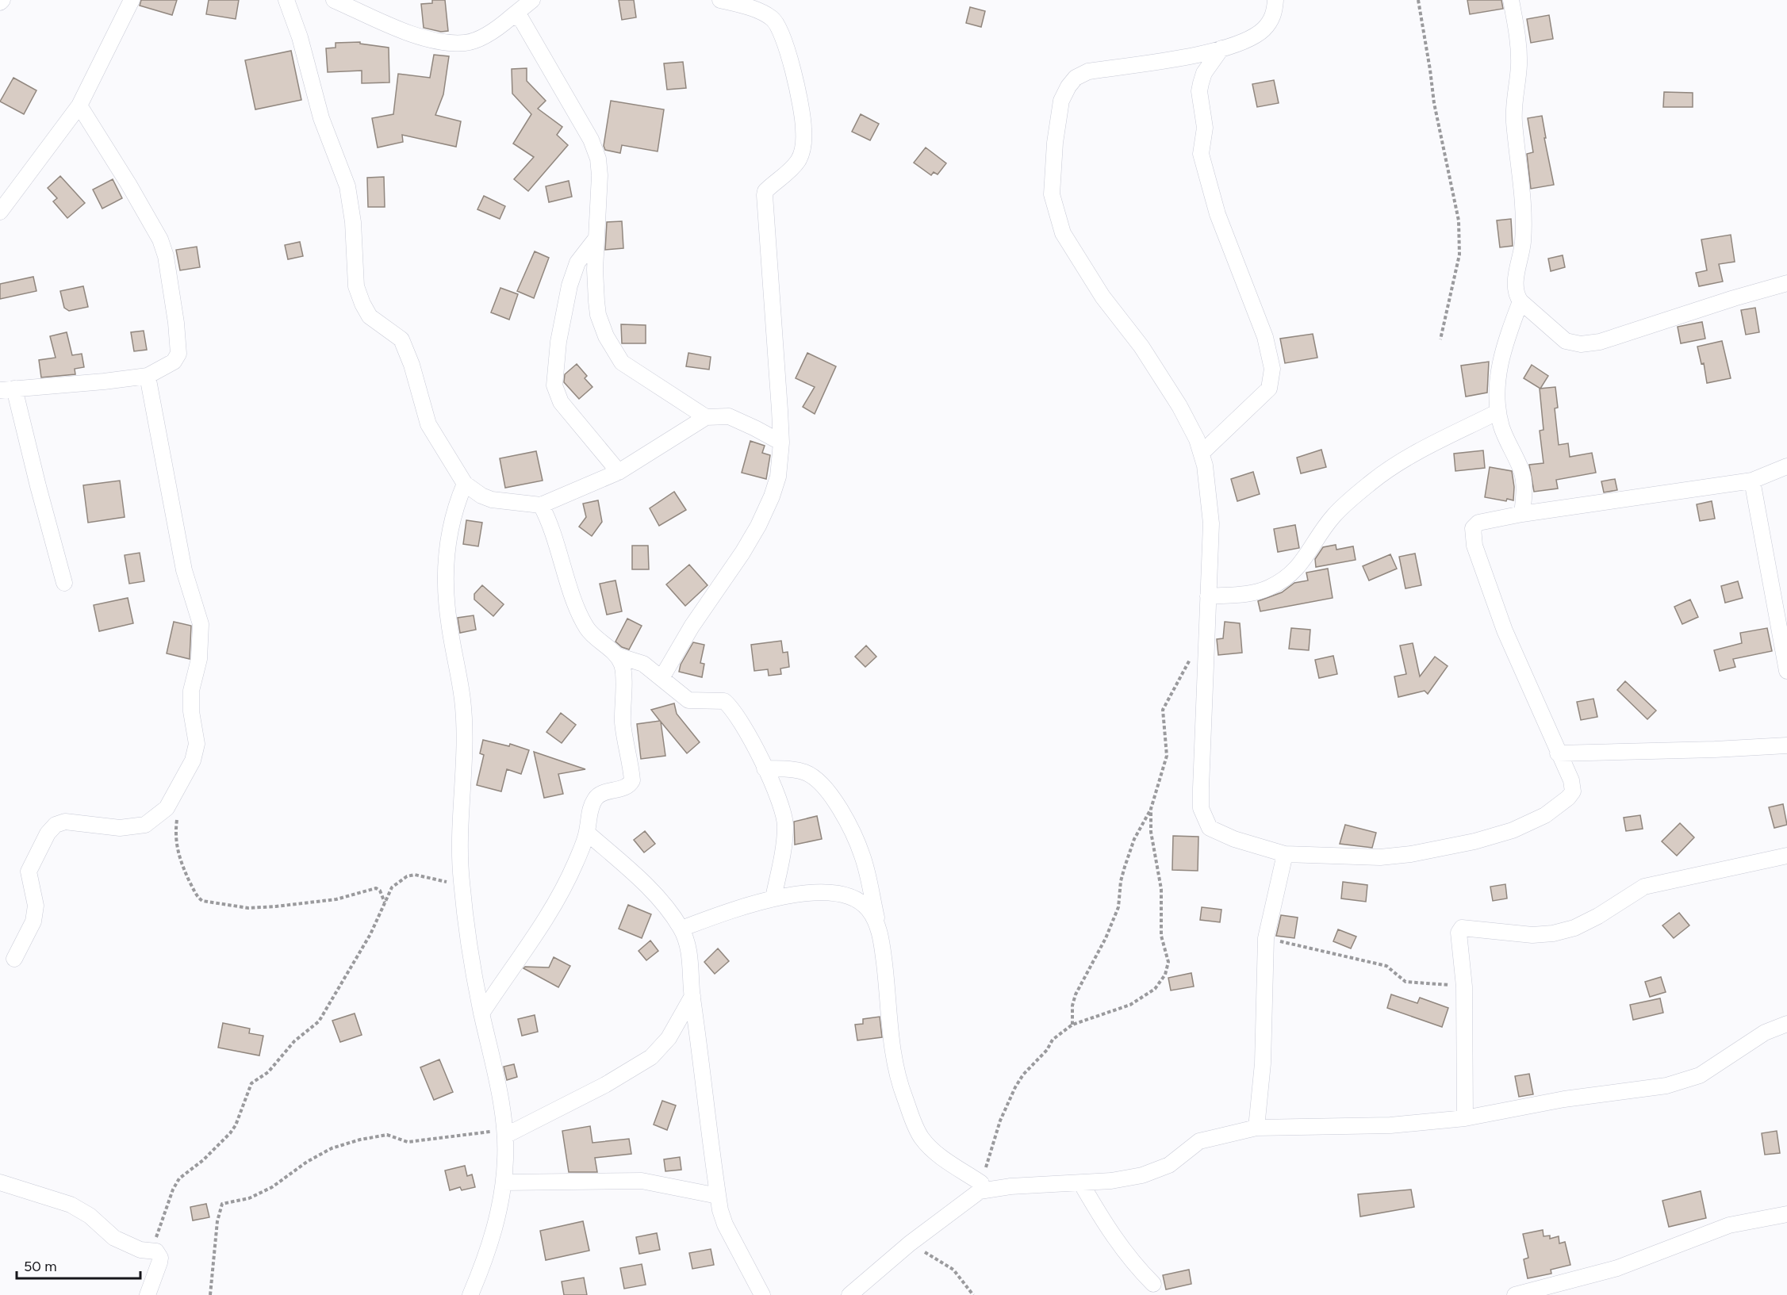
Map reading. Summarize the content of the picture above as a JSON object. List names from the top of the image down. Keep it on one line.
{"scale_bar":"50 m"}
